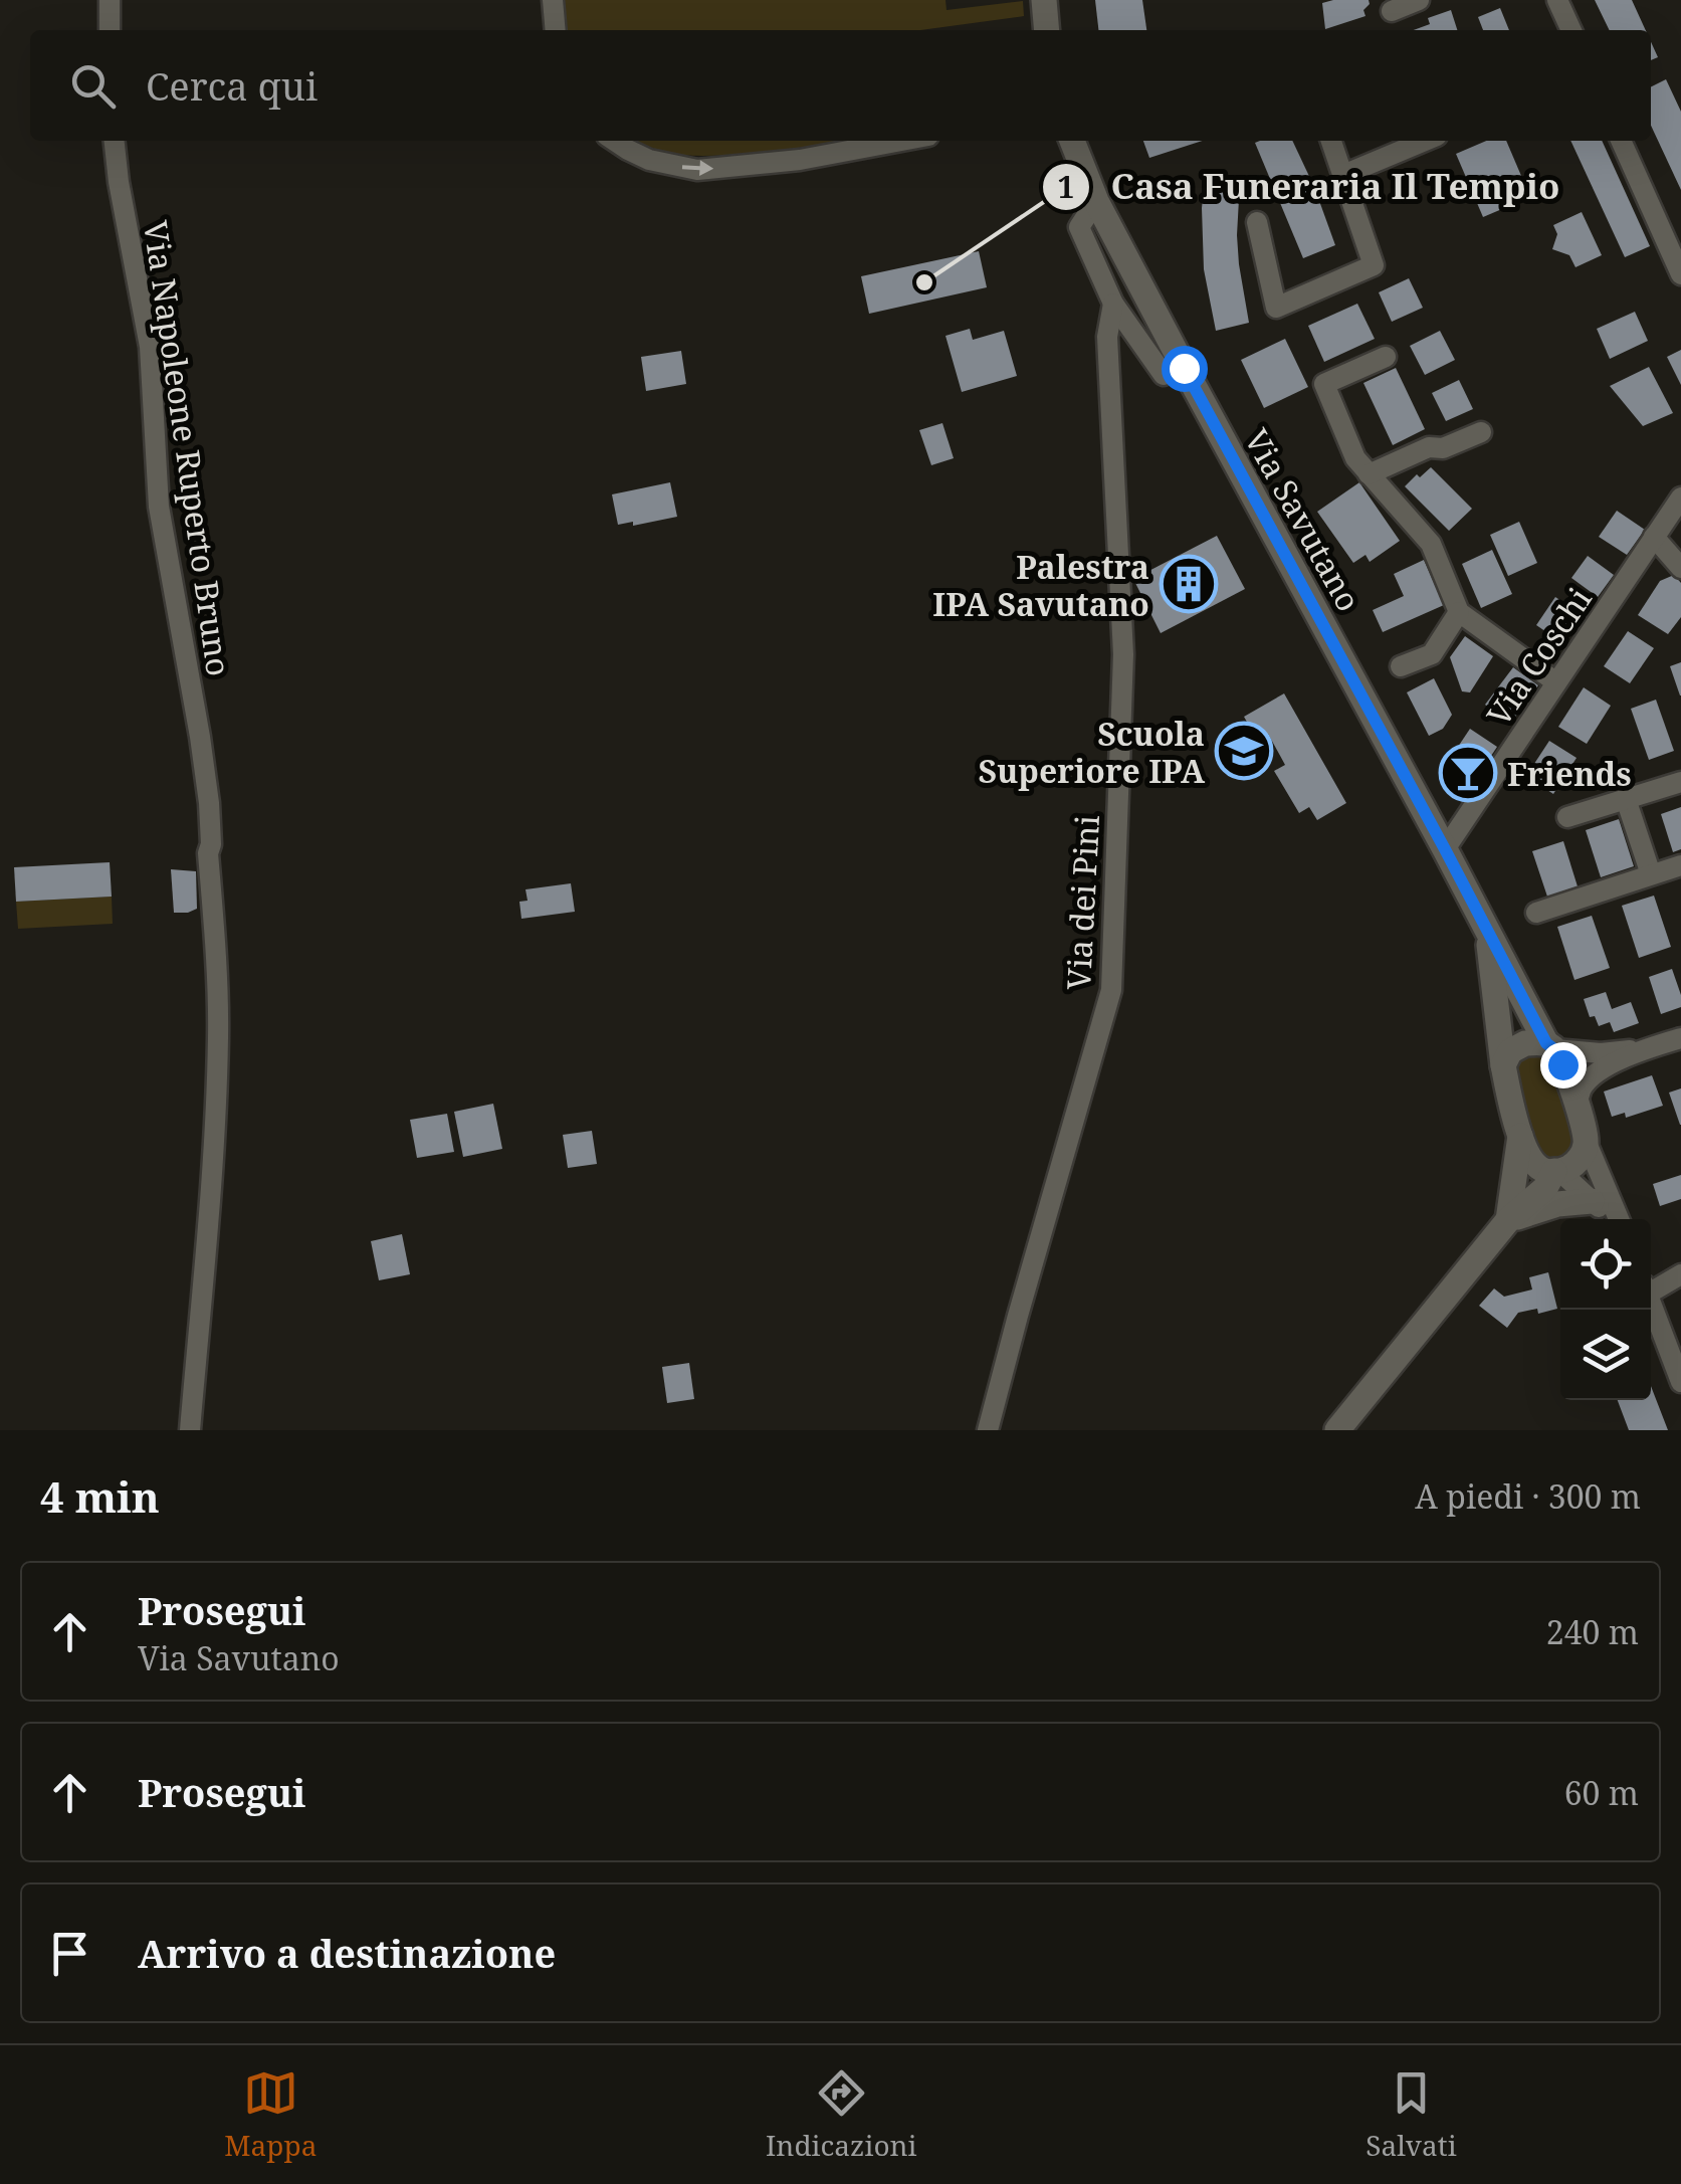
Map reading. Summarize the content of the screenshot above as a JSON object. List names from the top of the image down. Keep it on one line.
{"streets":{"street":["Via Napoleone Ruperto Bruno","Via Savutano","Via Coschi","Via dei Pini"]},"crossings":[["Via Savutano","Via Coschi"]],"places":{"other":["Casa Funeraria Il Tempio"],"building":["Palestra IPA Savutano"],"school or university":["Scuola Superiore IPA"],"bar":["Friends"]},"page":{"search":"Cerca qui","heading":["4 min","A piedi · 300 m"],"list":[["Prosegui","Via Savutano","240 m"],["Prosegui","60 m"],"Arrivo a destinazione"],"nav":["Mappa","Indicazioni","Salvati"]}}
